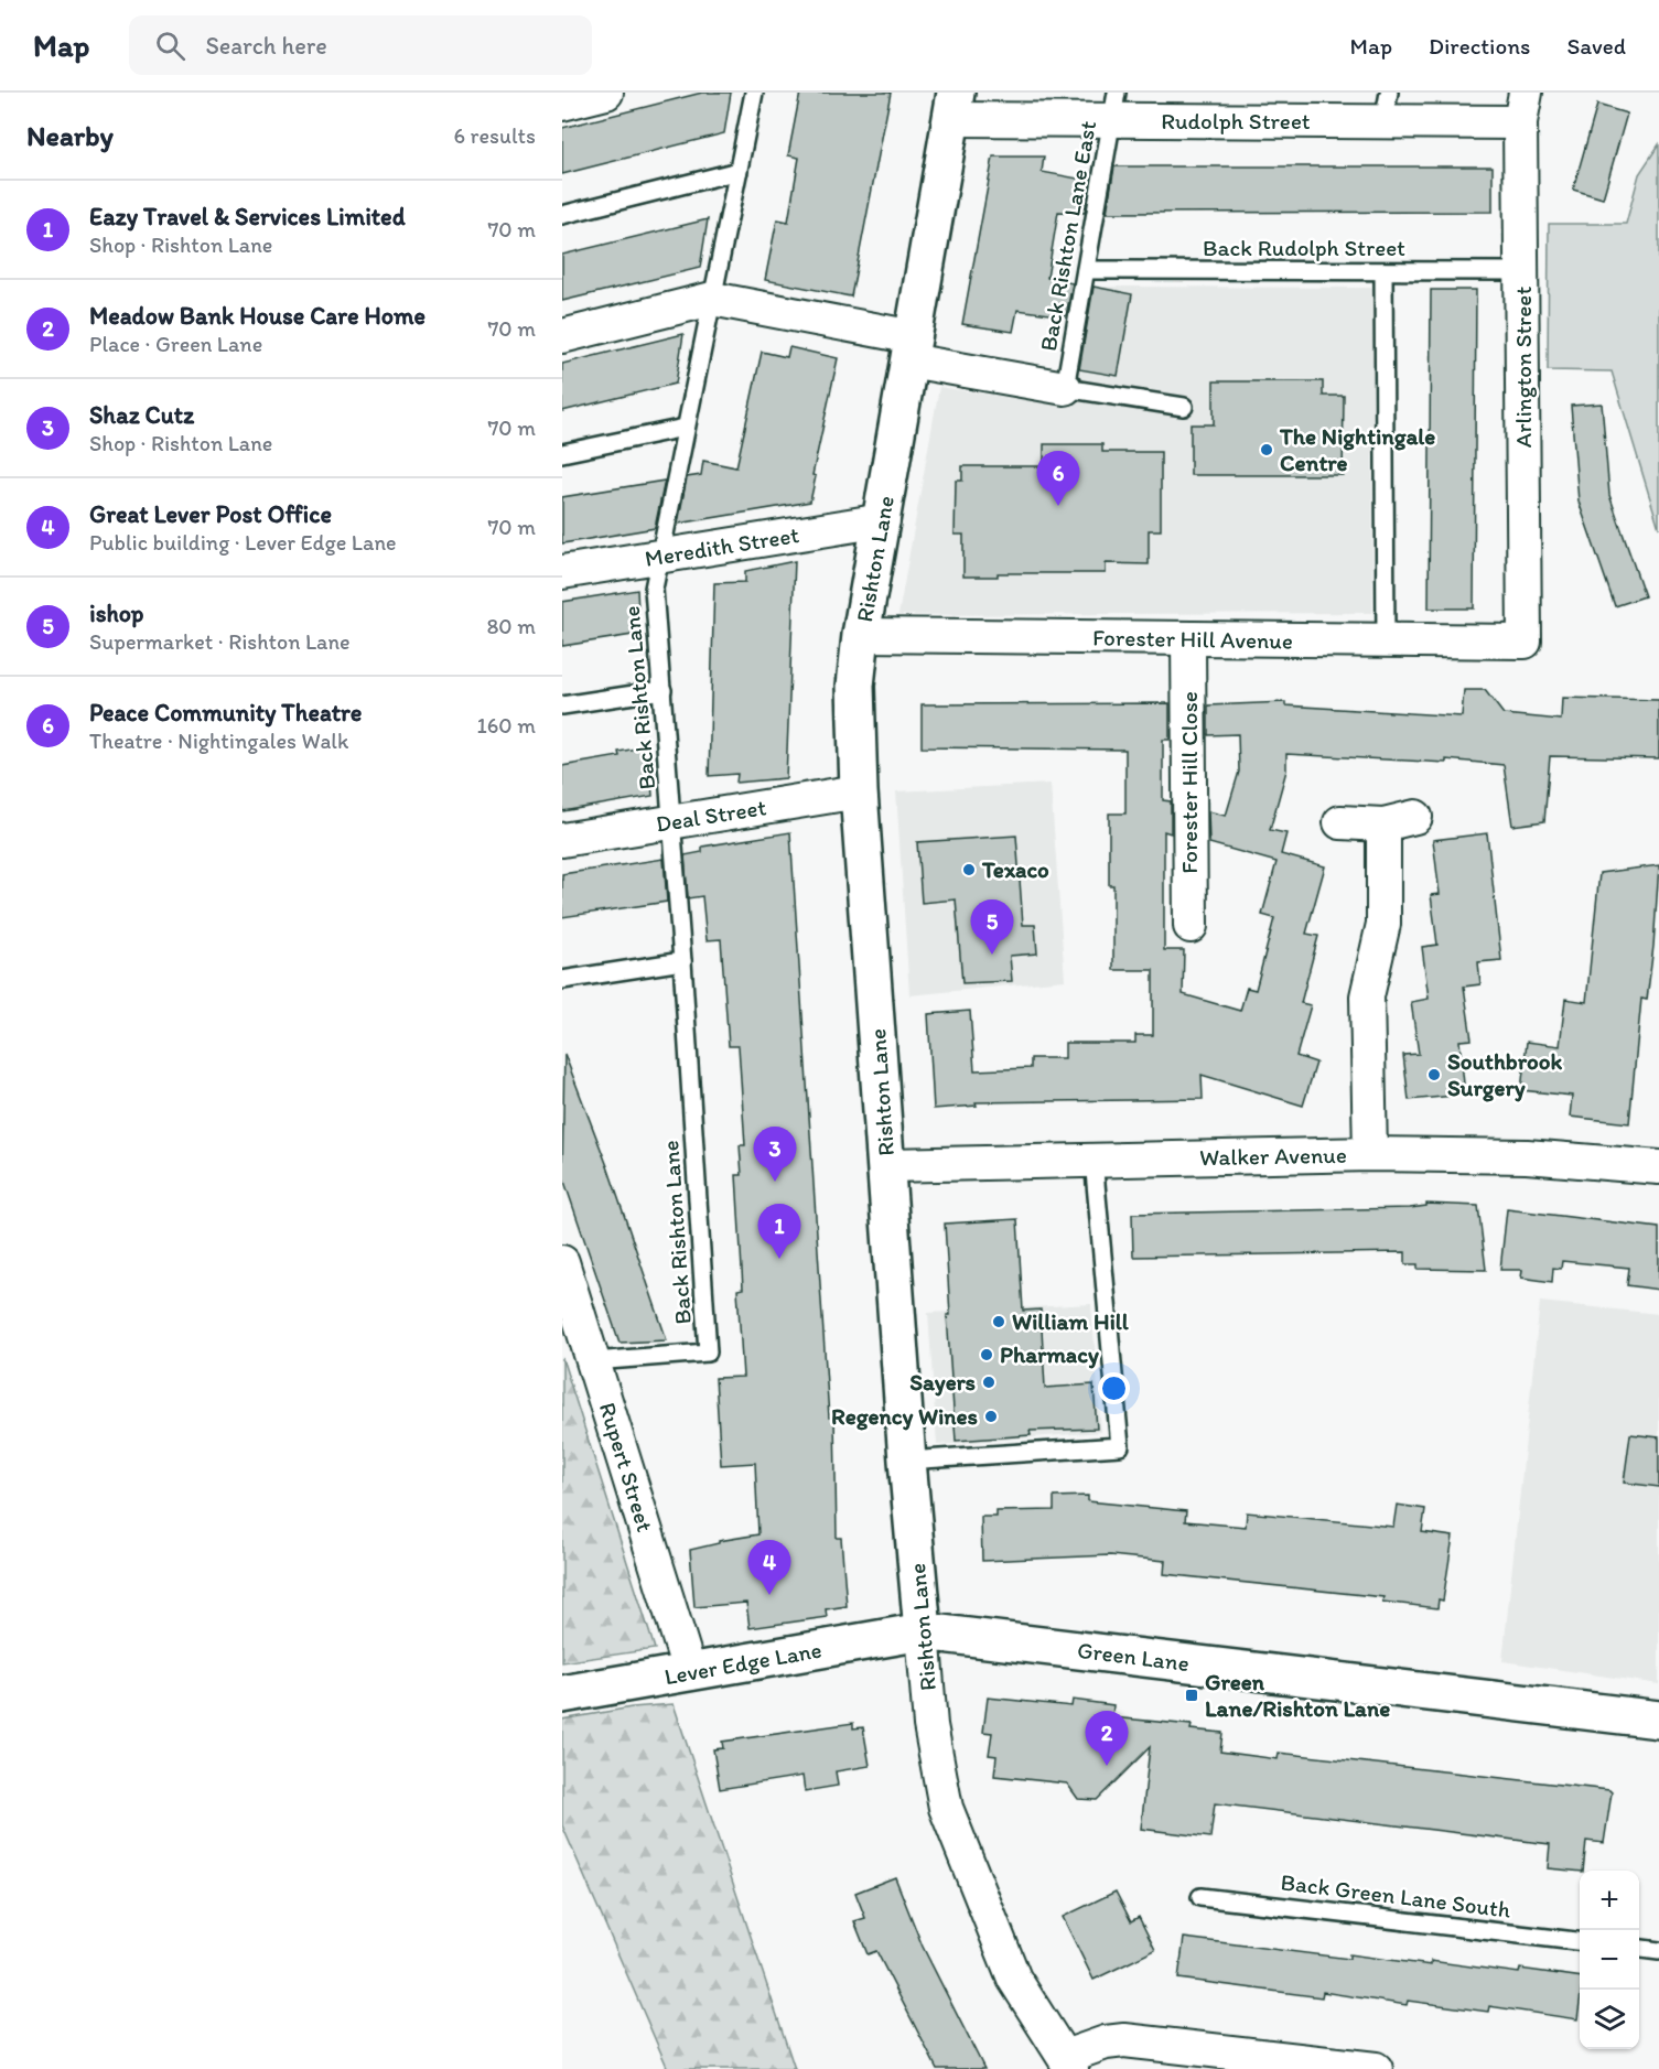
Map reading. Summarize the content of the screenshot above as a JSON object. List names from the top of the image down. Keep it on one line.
{"streets":{"street":["Rudolph Street","Arlington Street","Meredith Street","Rishton Lane","Forester Hill Avenue","Forester Hill Close","Deal Street","Walker Avenue","Rupert Street","Green Lane","Lever Edge Lane"],"lane":["Back Rishton Lane East","Back Rudolph Street","Back Rishton Lane","Back Green Lane South"]},"crossings":[["Rudolph Street","Back Rishton Lane East"],["Rudolph Street","Arlington Street"],["Rudolph Street","Rishton Lane"],["Back Rishton Lane East","Back Rudolph Street"],["Back Rudolph Street","Arlington Street"],["Arlington Street","Forester Hill Avenue"],["Meredith Street","Rishton Lane"],["Meredith Street","Back Rishton Lane"],["Rishton Lane","Forester Hill Avenue"],["Rishton Lane","Deal Street"],["Rishton Lane","Walker Avenue"],["Rishton Lane","Green Lane"],["Rishton Lane","Lever Edge Lane"],["Forester Hill Avenue","Forester Hill Close"],["Back Rishton Lane","Deal Street"],["Back Rishton Lane","Rupert Street"],["Rupert Street","Lever Edge Lane"],["Green Lane","Lever Edge Lane"]],"places":{"other":["The Nightingale Centre","Texaco","Southbrook Surgery","William Hill","Pharmacy","Sayers","Regency Wines"],"transit":["Green Lane/Rishton Lane"]},"page":{"header":"Map","search":"Search here","nav":["Map","Directions","Saved"],"heading":["Nearby","6 results"],"list":[{"mark":"1","name":"Eazy Travel & Services Limited","note":"Shop · Rishton Lane","value":"70 m"},{"mark":"2","name":"Meadow Bank House Care Home","note":"Place · Green Lane","value":"70 m"},{"mark":"3","name":"Shaz Cutz","note":"Shop · Rishton Lane","value":"70 m"},{"mark":"4","name":"Great Lever Post Office","note":"Public building · Lever Edge Lane","value":"70 m"},{"mark":"5","name":"ishop","note":"Supermarket · Rishton Lane","value":"80 m"},{"mark":"6","name":"Peace Community Theatre","note":"Theatre · Nightingales Walk","value":"160 m"}],"pins":["6","5","3","1","4","2"],"map_buttons":["+","−"]}}
